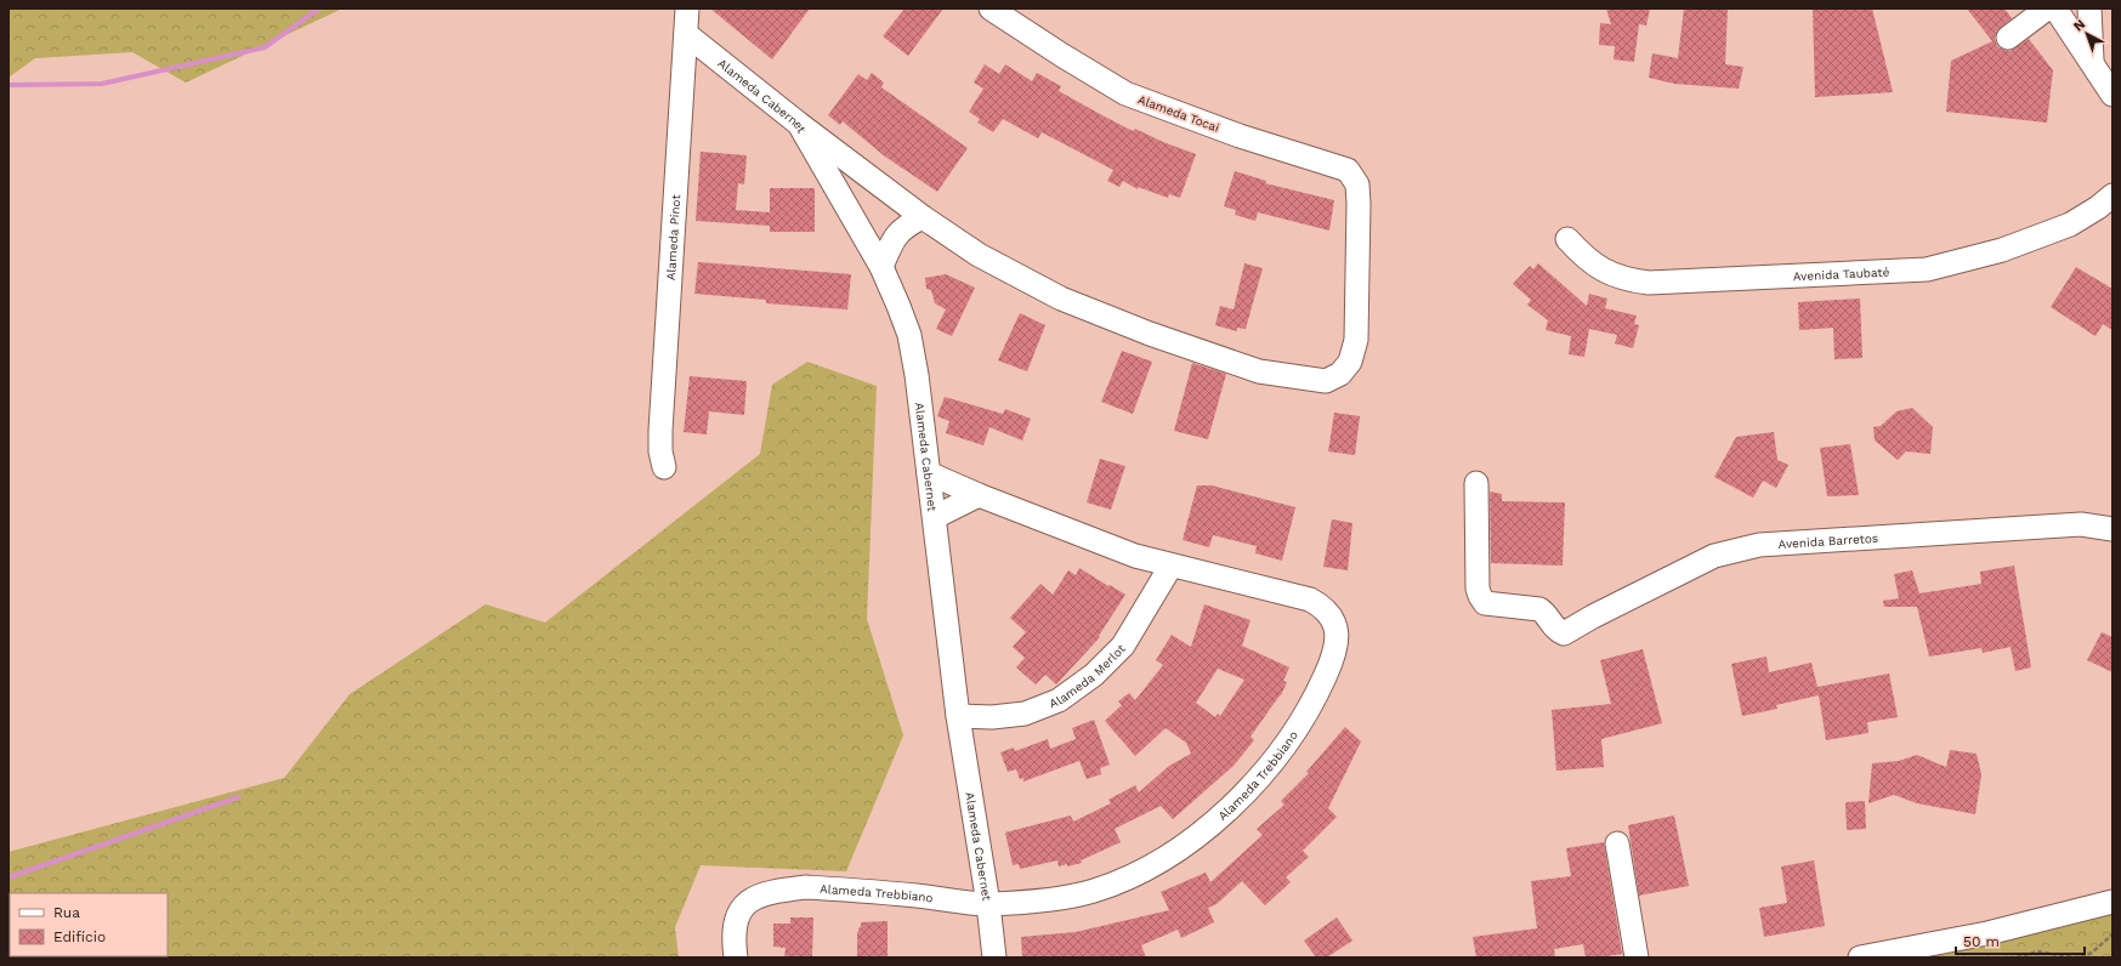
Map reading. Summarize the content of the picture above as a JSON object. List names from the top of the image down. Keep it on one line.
{"streets":{"street":["Alameda Cabernet","Alameda Tocai","Alameda Pinot","Avenida Taubaté","Avenida Barretos","Alameda Merlot","Alameda Trebbiano"]},"crossings":[["Alameda Cabernet","Alameda Tocai"],["Alameda Cabernet","Alameda Pinot"],["Alameda Cabernet","Alameda Merlot"],["Alameda Cabernet","Alameda Trebbiano"],["Alameda Merlot","Alameda Trebbiano"]],"legend":["Rua","Edifício"],"scale_bar":"50 m","north":"top left"}
